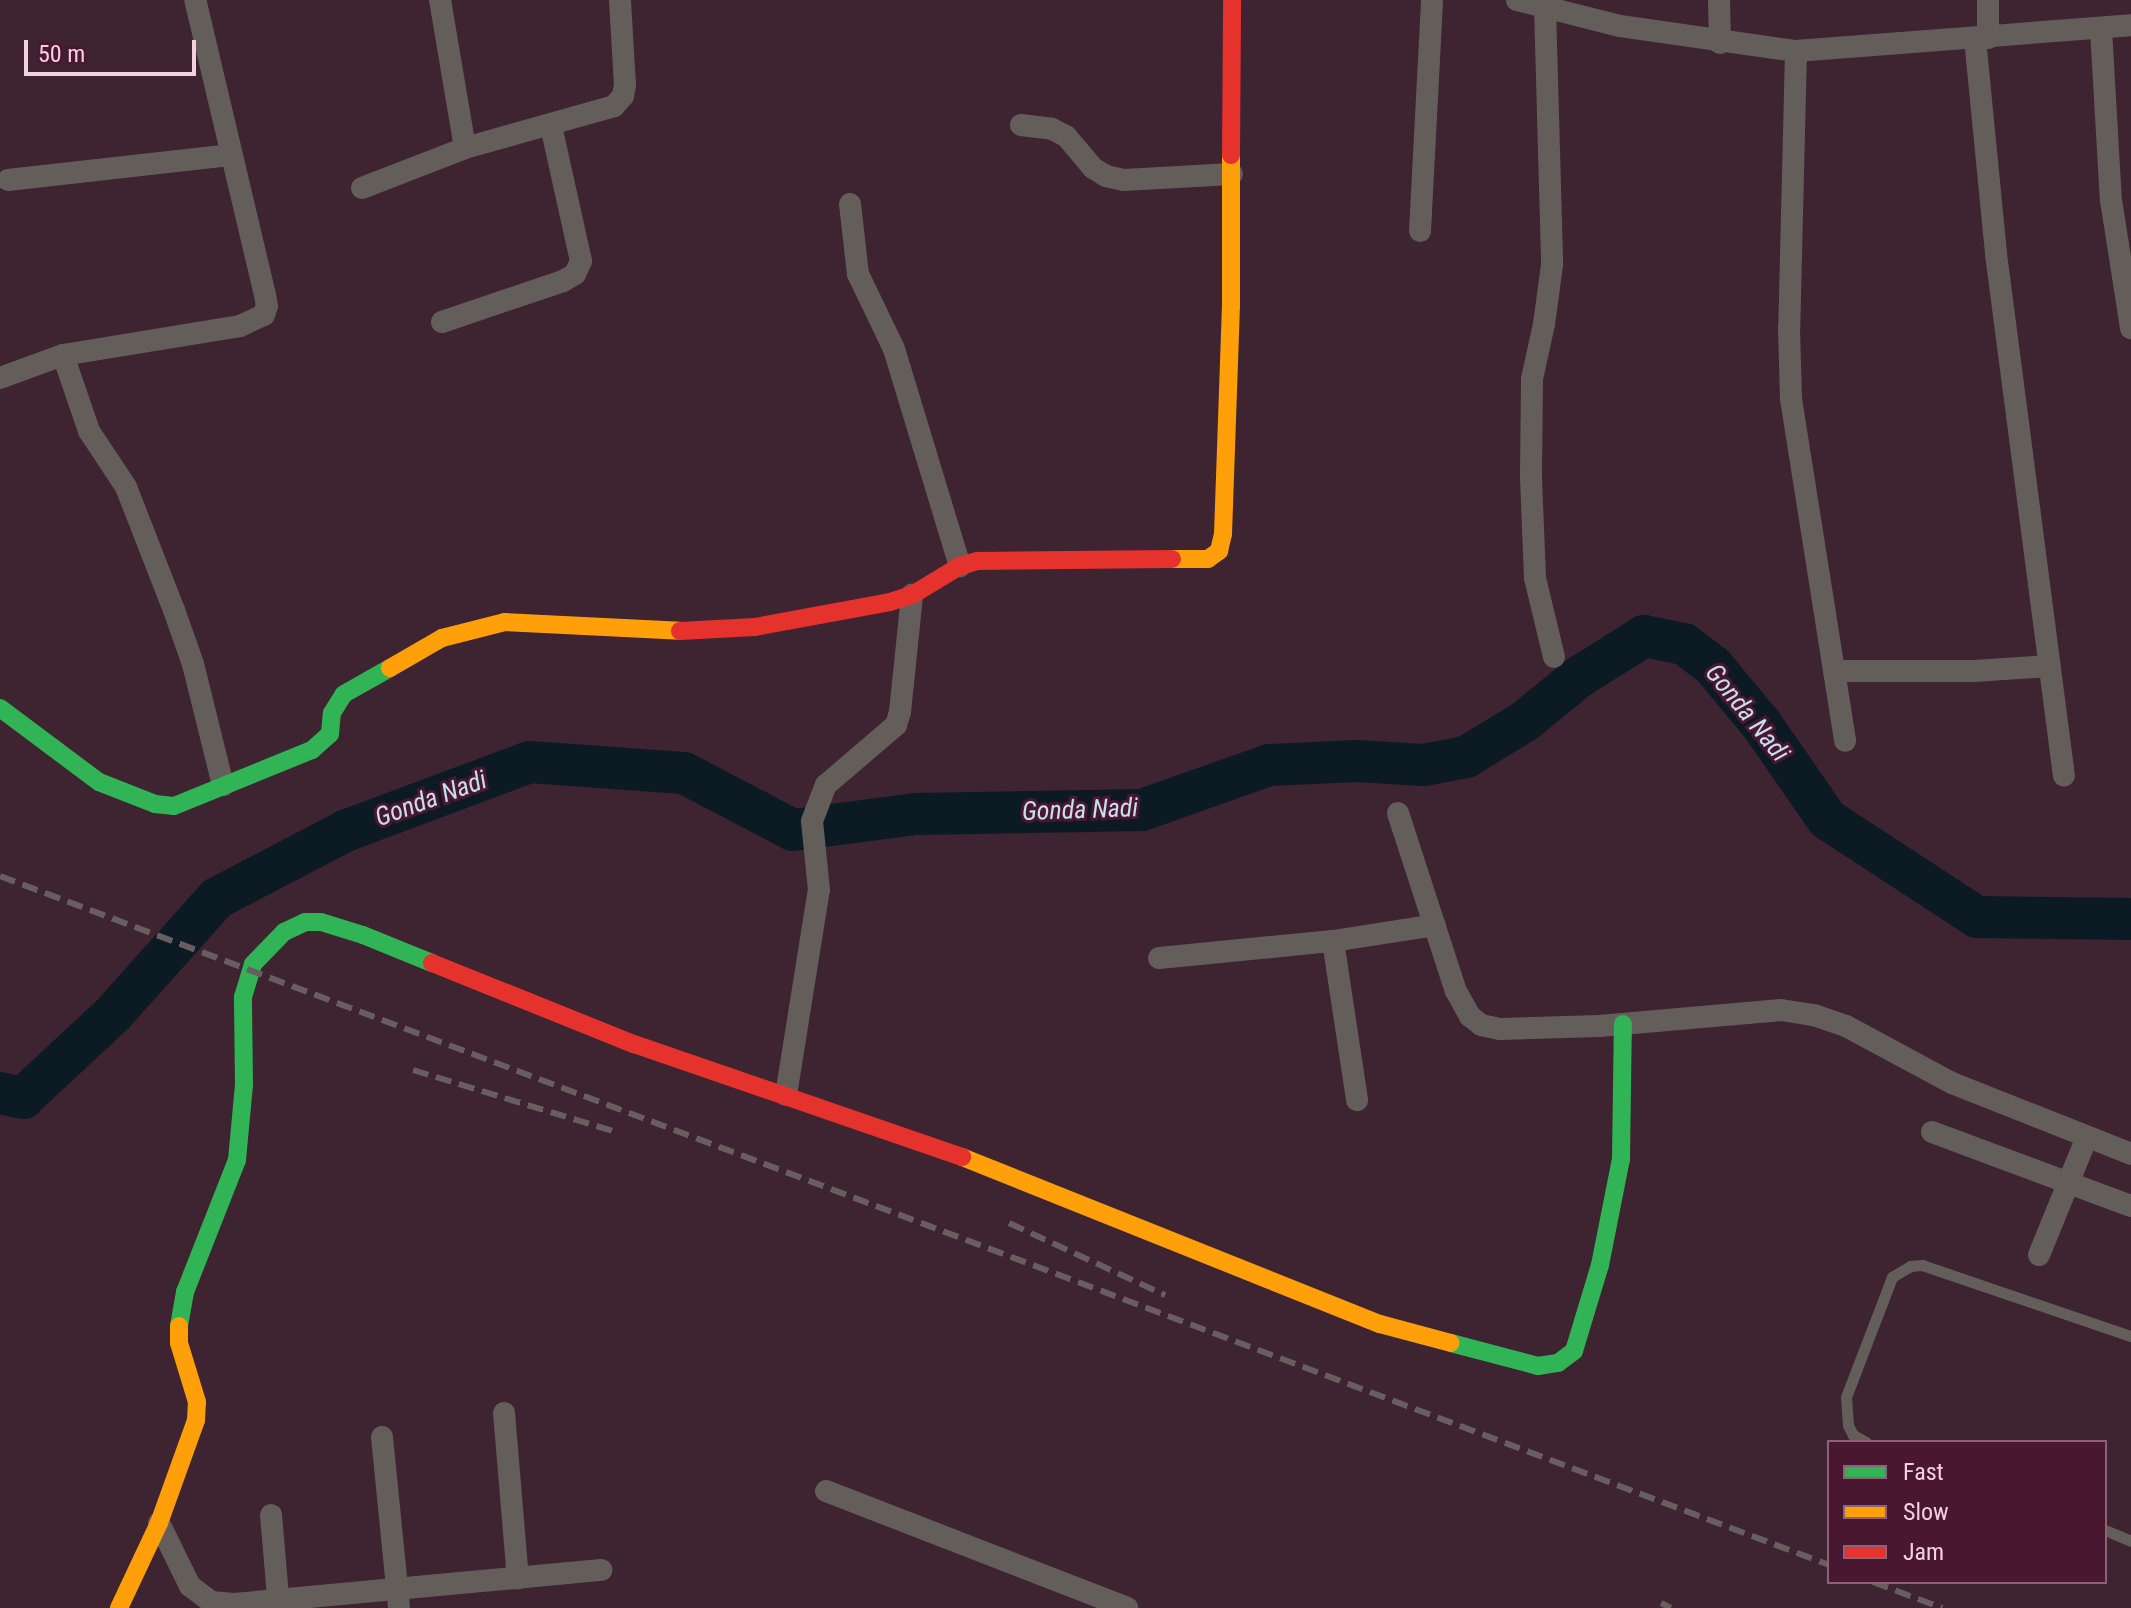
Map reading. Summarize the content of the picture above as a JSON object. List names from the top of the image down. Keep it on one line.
{"water":["Gonda Nadi"],"legend":["Fast","Slow","Jam"],"scale_bar":"50 m"}
